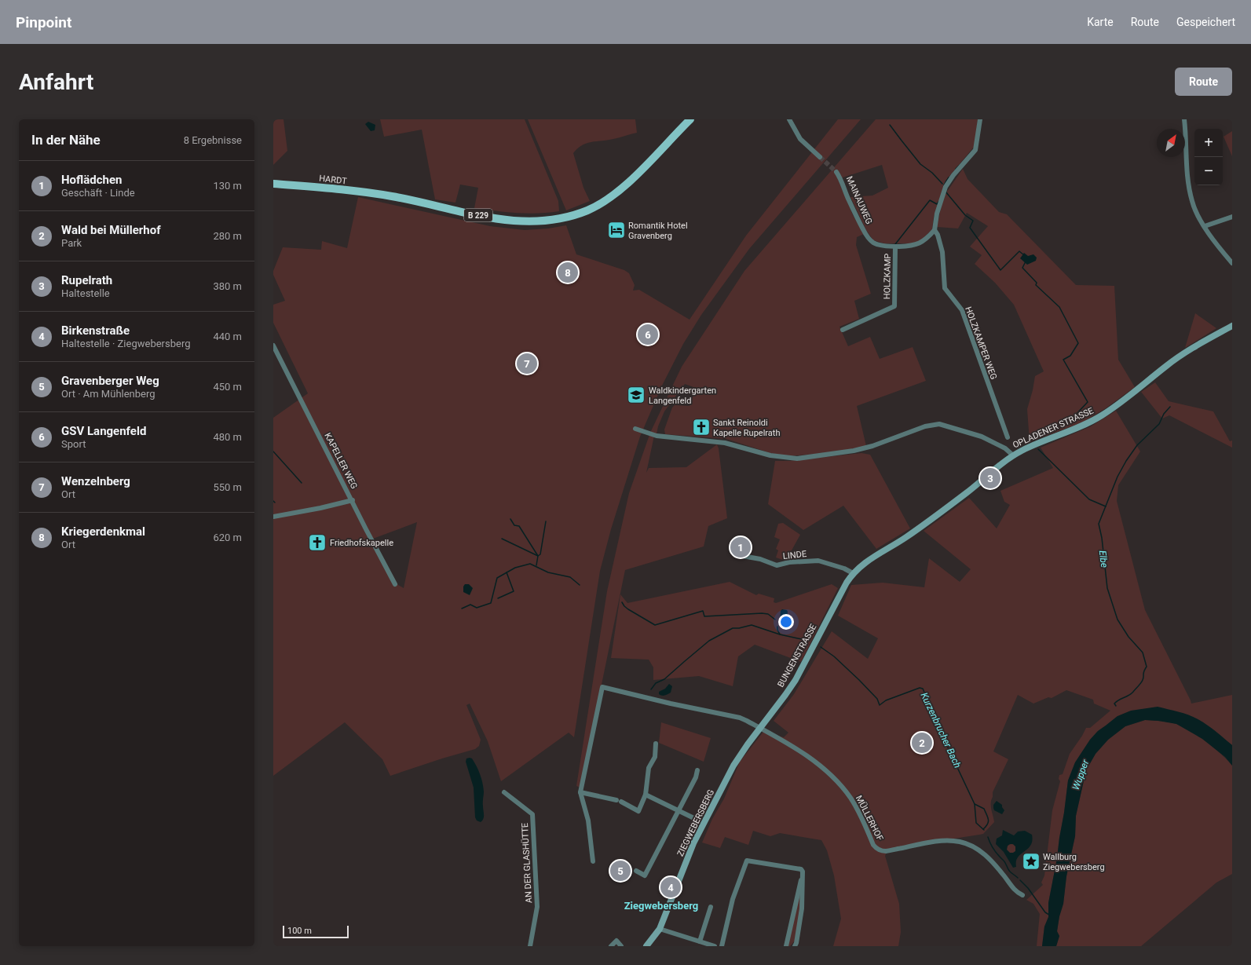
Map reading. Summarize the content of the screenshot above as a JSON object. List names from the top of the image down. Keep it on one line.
{"streets":{"main road":["HARDT","B 229","OPLADENER STRASSE","BUNGENSTRASSE","ZIEGWEBERSBERG"],"street":["MAINAUWEG","HOLZKAMP","HOLZKAMPER WEG","KAPELLER WEG","LINDE","MÜLLERHOF","AN DER GLASHÜTTE"]},"crossings":[["MAINAUWEG","HOLZKAMP"],["HOLZKAMP","HOLZKAMPER WEG"],["OPLADENER STRASSE","LINDE"],["OPLADENER STRASSE","BUNGENSTRASSE"],["BUNGENSTRASSE","MÜLLERHOF"],["BUNGENSTRASSE","ZIEGWEBERSBERG"],["MÜLLERHOF","ZIEGWEBERSBERG"]],"districts":["Ziegwebersberg"],"water":["Elbe","Kurzenbrucher Bach","Wupper"],"places":{"hotel":["Romantik Hotel Gravenberg"],"school or university":["Waldkindergarten Langenfeld"],"church":["Sankt Reinoldi Kapelle Rupelrath","Friedhofskapelle"],"place":["Wallburg Ziegwebersberg"]},"scale_bar":"100 m","north":"top right","page":{"header":"Pinpoint","nav":["Karte","Route","Gespeichert"],"buttons":"Route","title":"Anfahrt","heading":["In der Nähe","8 Ergebnisse"],"map_buttons":["+","−"],"list":[{"mark":"1","name":"Hoflädchen","note":"Geschäft · Linde","value":"130 m"},{"mark":"2","name":"Wald bei Müllerhof","note":"Park","value":"280 m"},{"mark":"3","name":"Rupelrath","note":"Haltestelle","value":"380 m"},{"mark":"4","name":"Birkenstraße","note":"Haltestelle · Ziegwebersberg","value":"440 m"},{"mark":"5","name":"Gravenberger Weg","note":"Ort · Am Mühlenberg","value":"450 m"},{"mark":"6","name":"GSV Langenfeld","note":"Sport","value":"480 m"},{"mark":"7","name":"Wenzelnberg","note":"Ort","value":"550 m"},{"mark":"8","name":"Kriegerdenkmal","note":"Ort","value":"620 m"}],"pins":["8","6","7","3","1","2","5","4"],"scale":"100 m"}}
